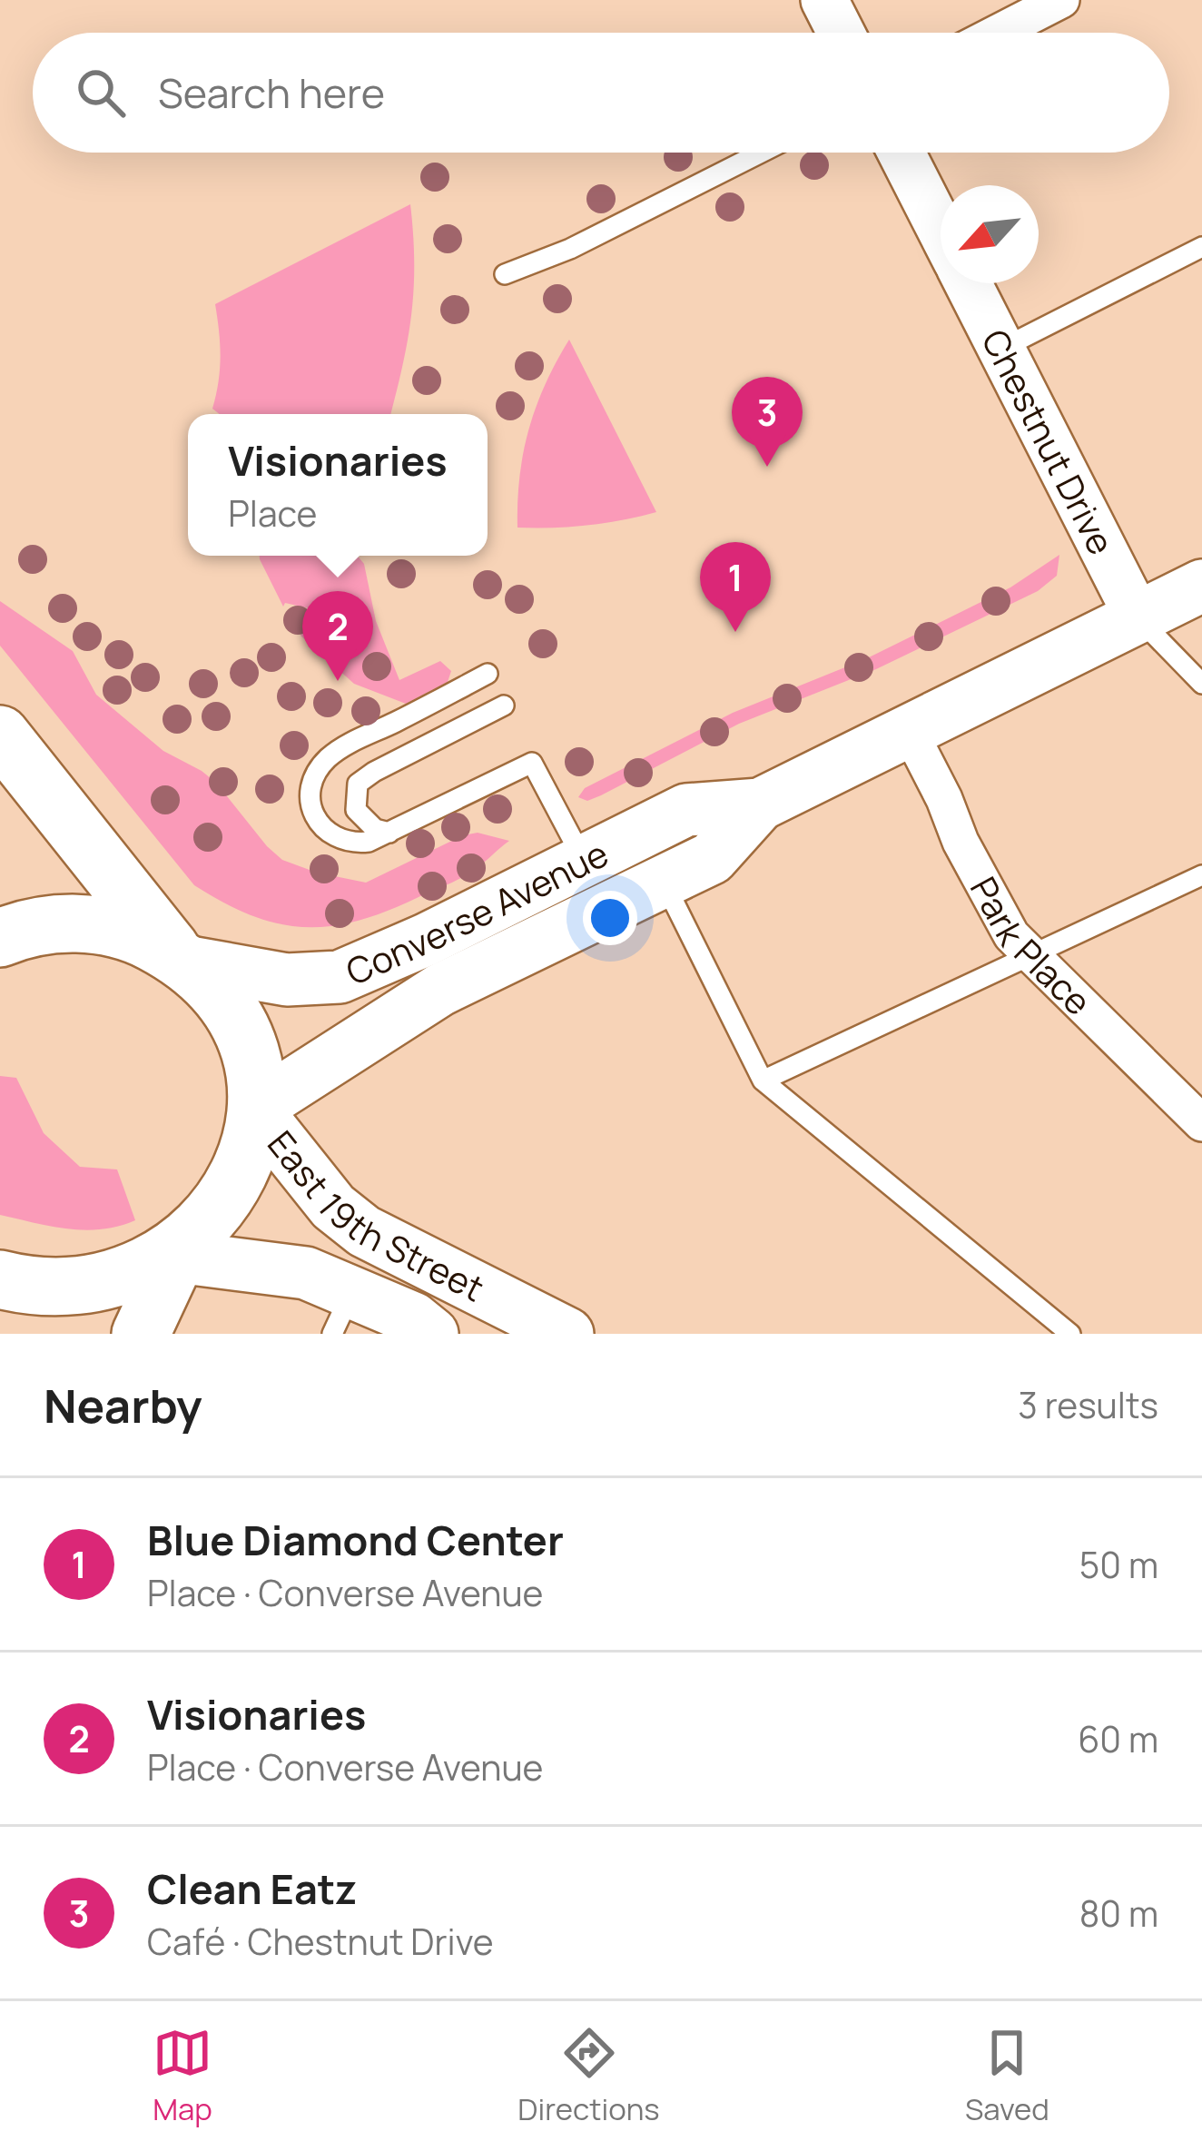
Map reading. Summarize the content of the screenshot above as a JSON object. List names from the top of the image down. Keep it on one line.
{"streets":{"main road":["Converse Avenue","East 19th Street"],"street":["Chestnut Drive","Park Place"]},"crossings":[["Chestnut Drive","Converse Avenue"],["Converse Avenue","Park Place"],["Converse Avenue","East 19th Street"]],"north":"bottom left","page":{"search":"Search here","pins":["3","1","2"],"popup":["Visionaries","Place"],"heading":["Nearby","3 results"],"list":[{"mark":"1","name":"Blue Diamond Center","note":"Place · Converse Avenue","value":"50 m"},{"mark":"2","name":"Visionaries","note":"Place · Converse Avenue","value":"60 m"},{"mark":"3","name":"Clean Eatz","note":"Café · Chestnut Drive","value":"80 m"}],"nav":["Map","Directions","Saved"]}}
